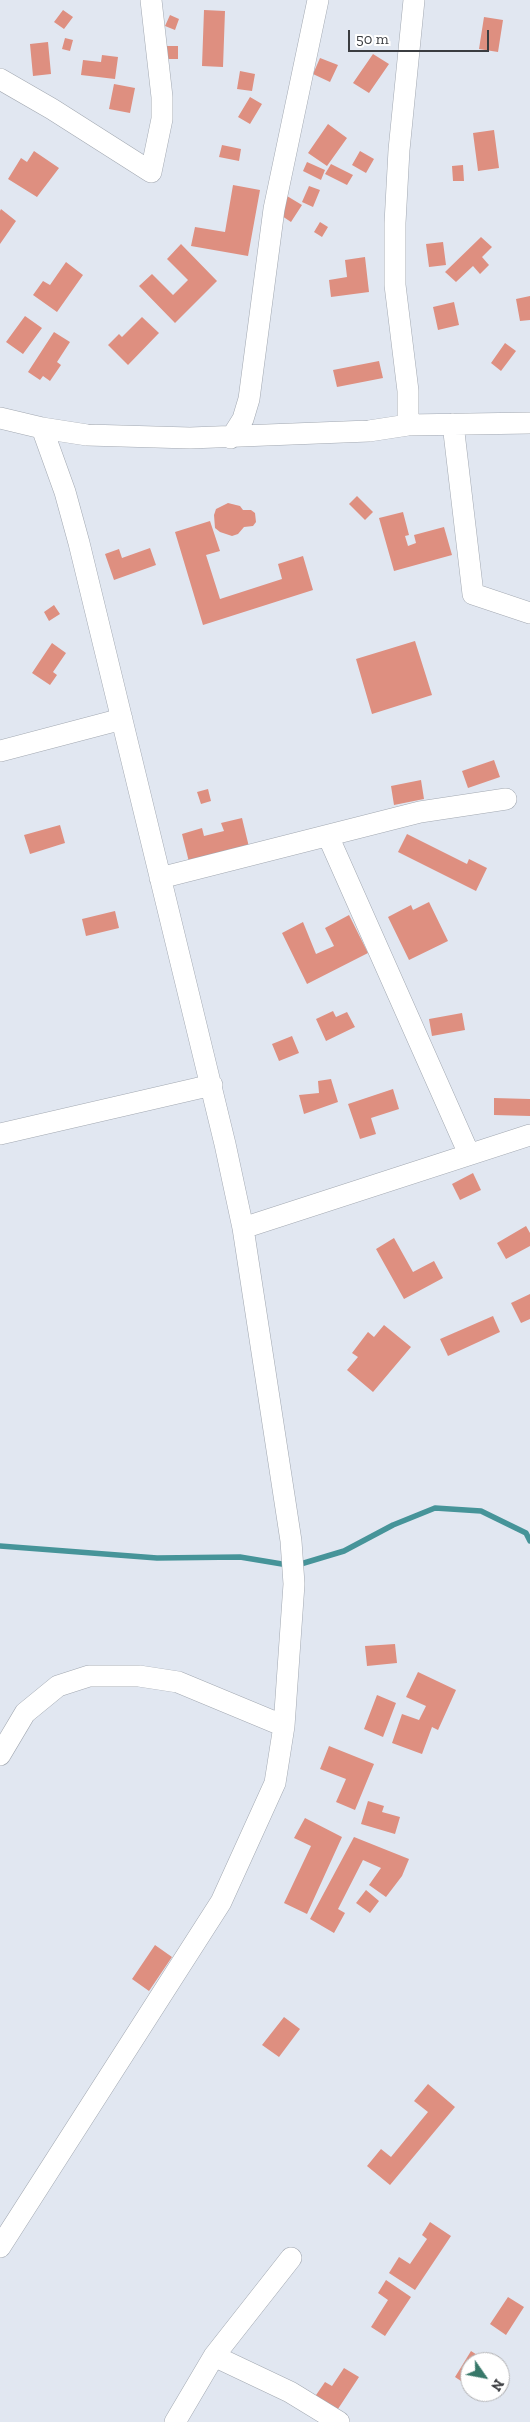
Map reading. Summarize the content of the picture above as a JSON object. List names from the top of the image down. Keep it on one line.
{"scale_bar":"50 m","north":"bottom right"}
